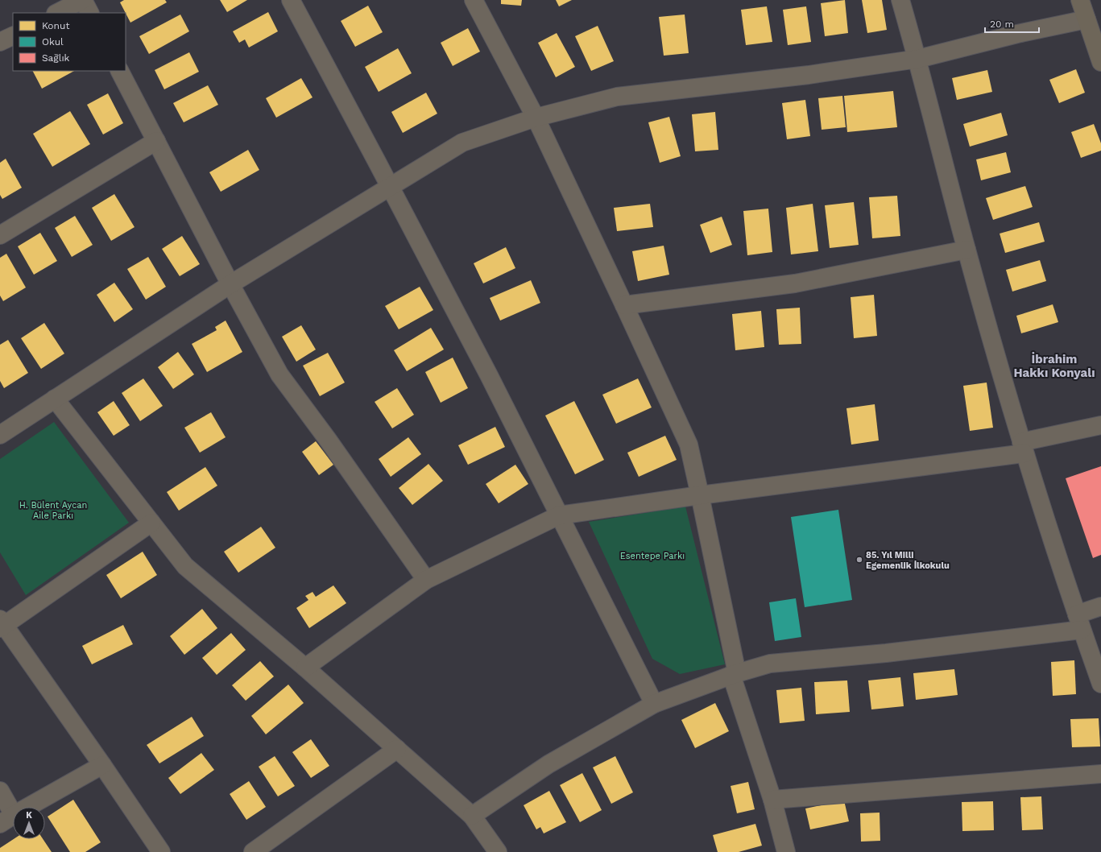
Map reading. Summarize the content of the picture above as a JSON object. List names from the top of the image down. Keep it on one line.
{"districts":["İbrahim Hakkı Konyalı"],"parks":["H. Bülent Aycan Aile Parkı","Esentepe Parkı"],"places":["85. Yıl Milli Egemenlik İlkokulu"],"legend":["Konut","Okul","Sağlık"],"scale_bar":"20 m","north":"top"}
